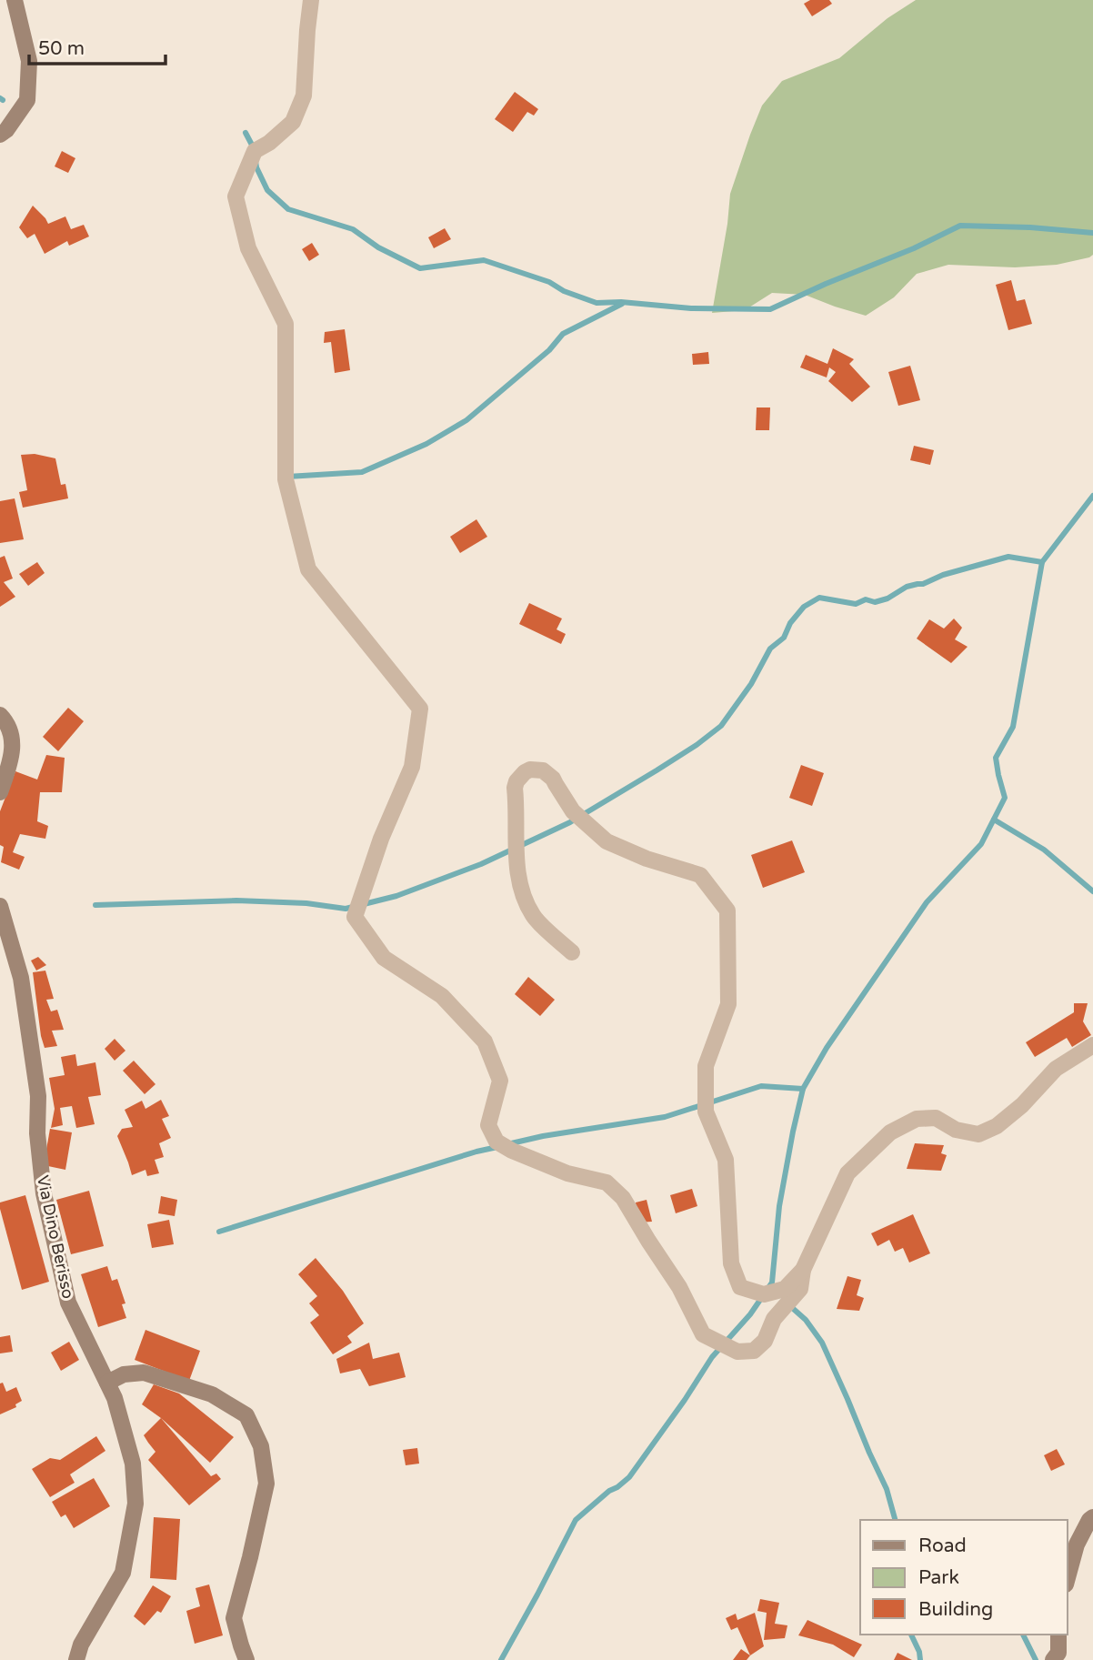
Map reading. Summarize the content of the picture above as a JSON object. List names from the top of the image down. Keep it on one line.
{"streets":{"street":["Via Dino Berisso"]},"legend":["Road","Park","Building"],"scale_bar":"50 m"}
